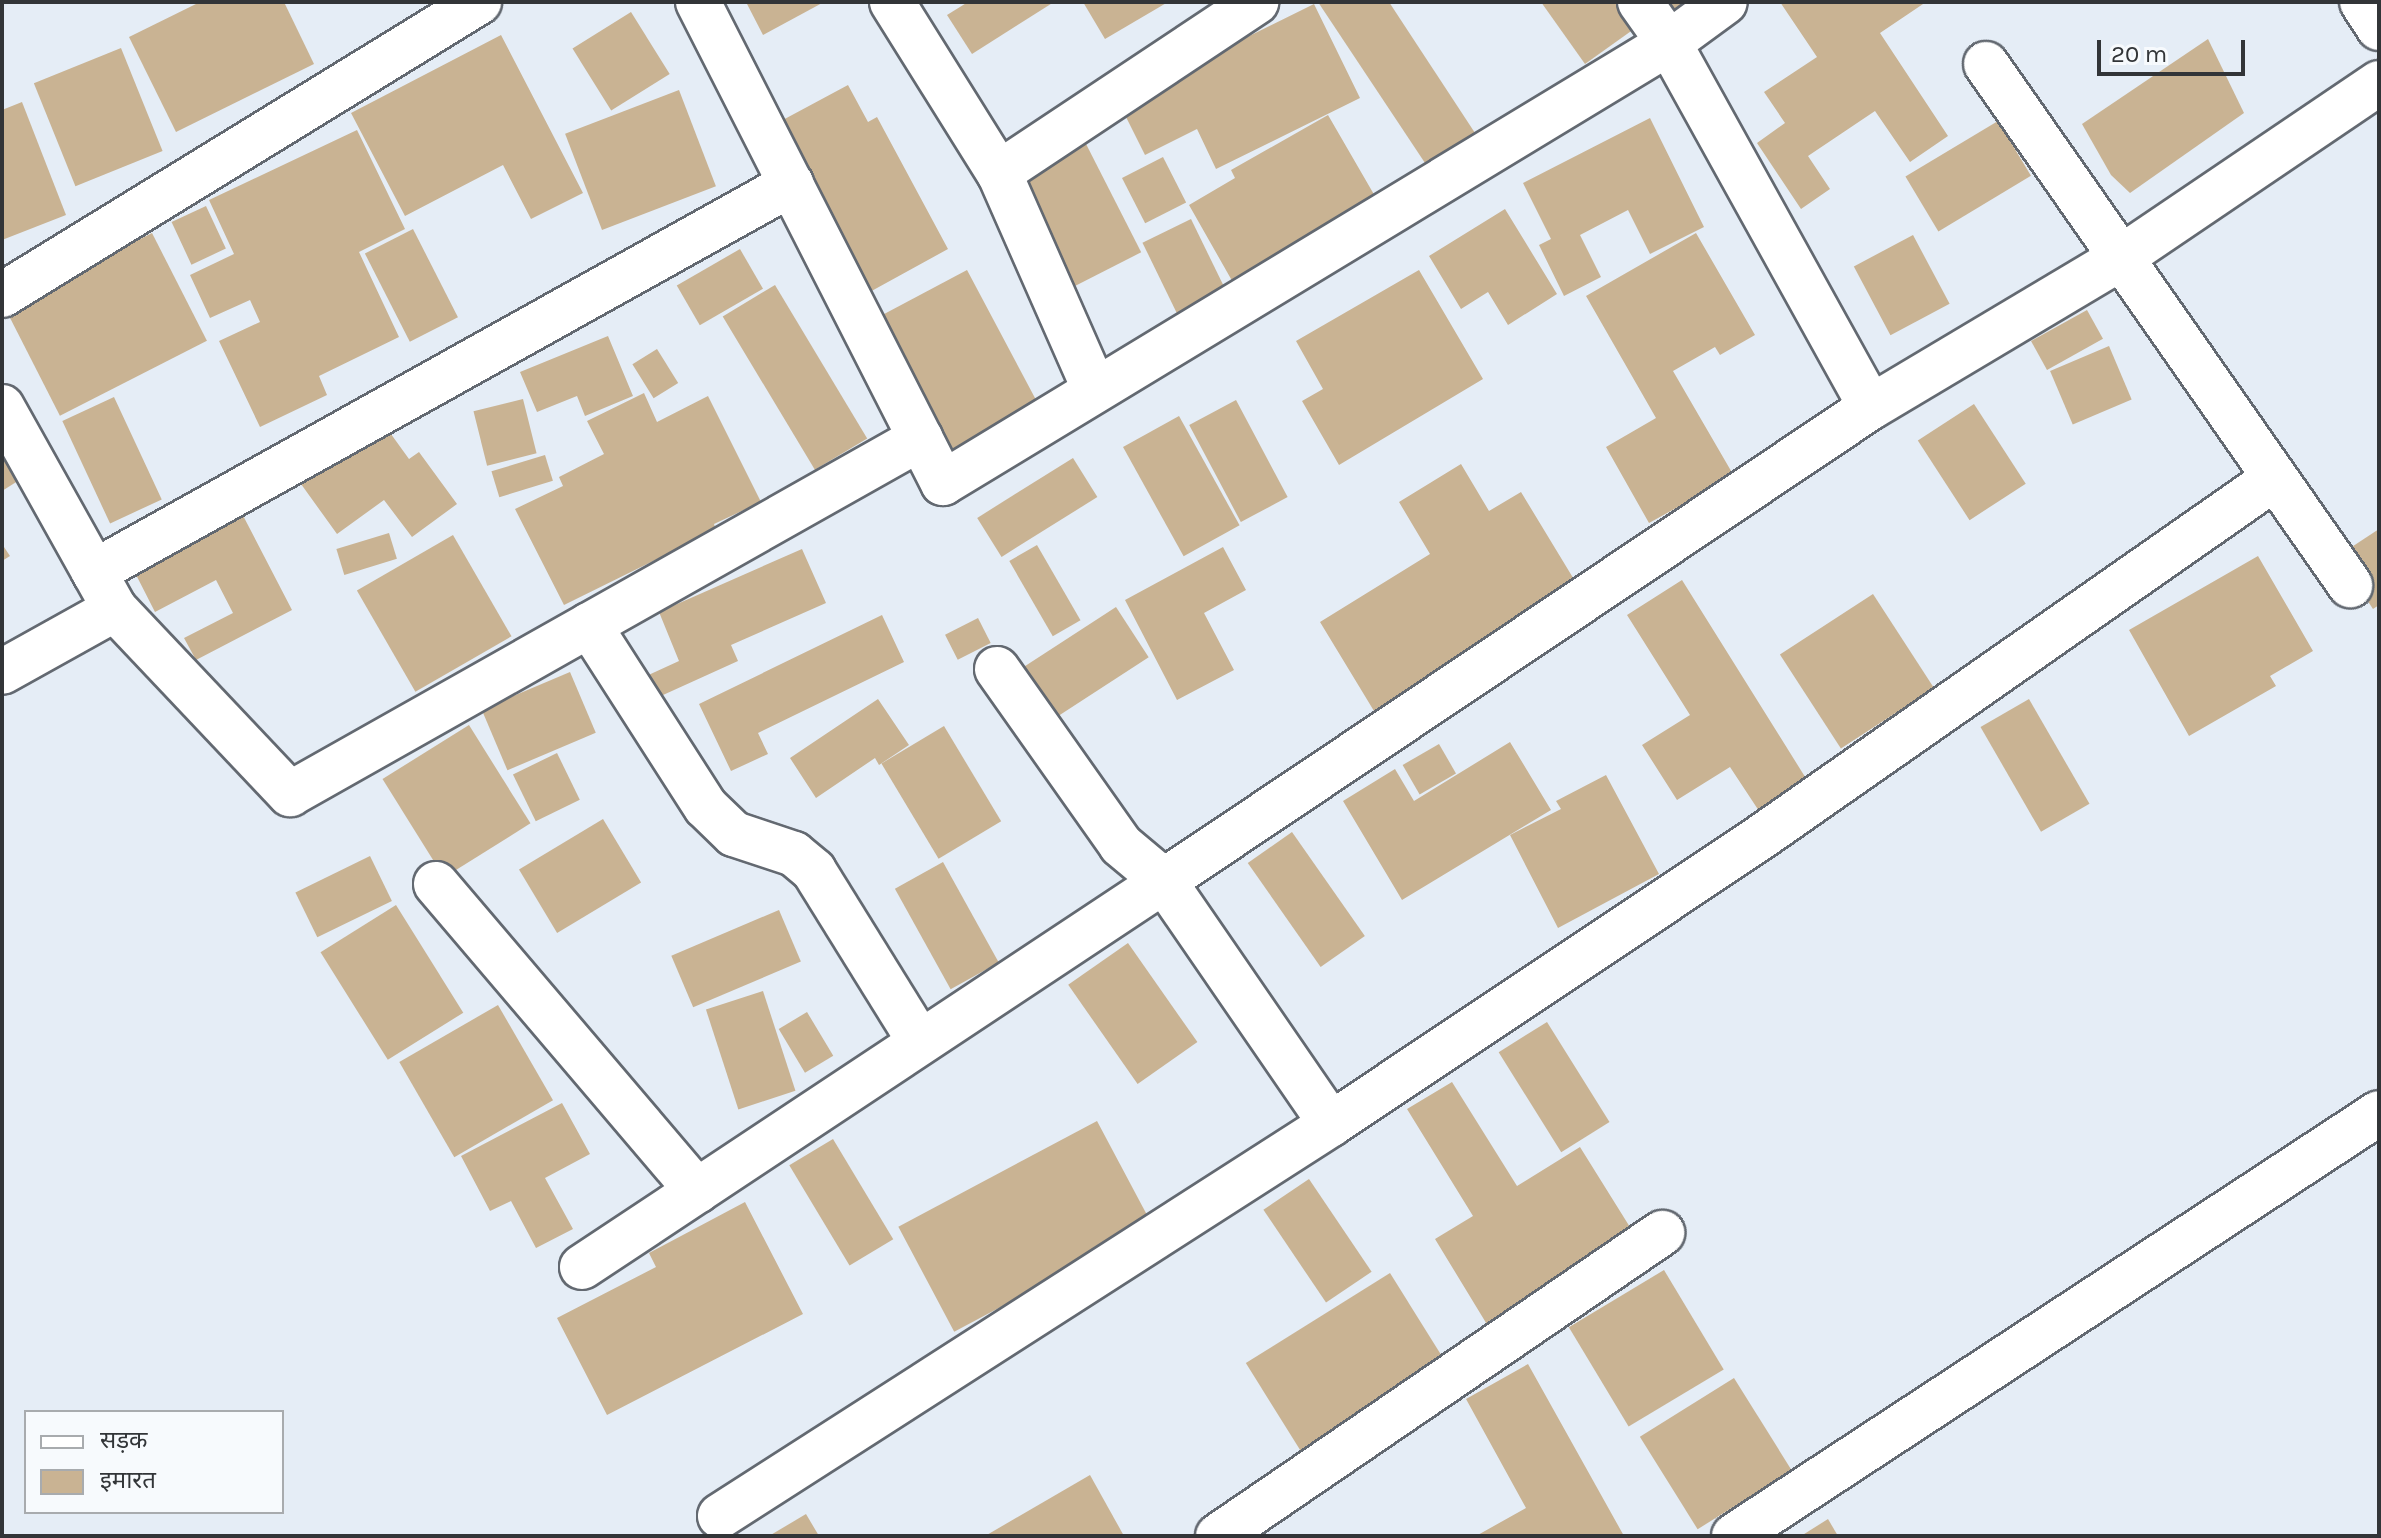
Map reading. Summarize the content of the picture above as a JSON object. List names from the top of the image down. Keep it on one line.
{"legend":["सड़क","इमारत"],"scale_bar":"20 m"}
